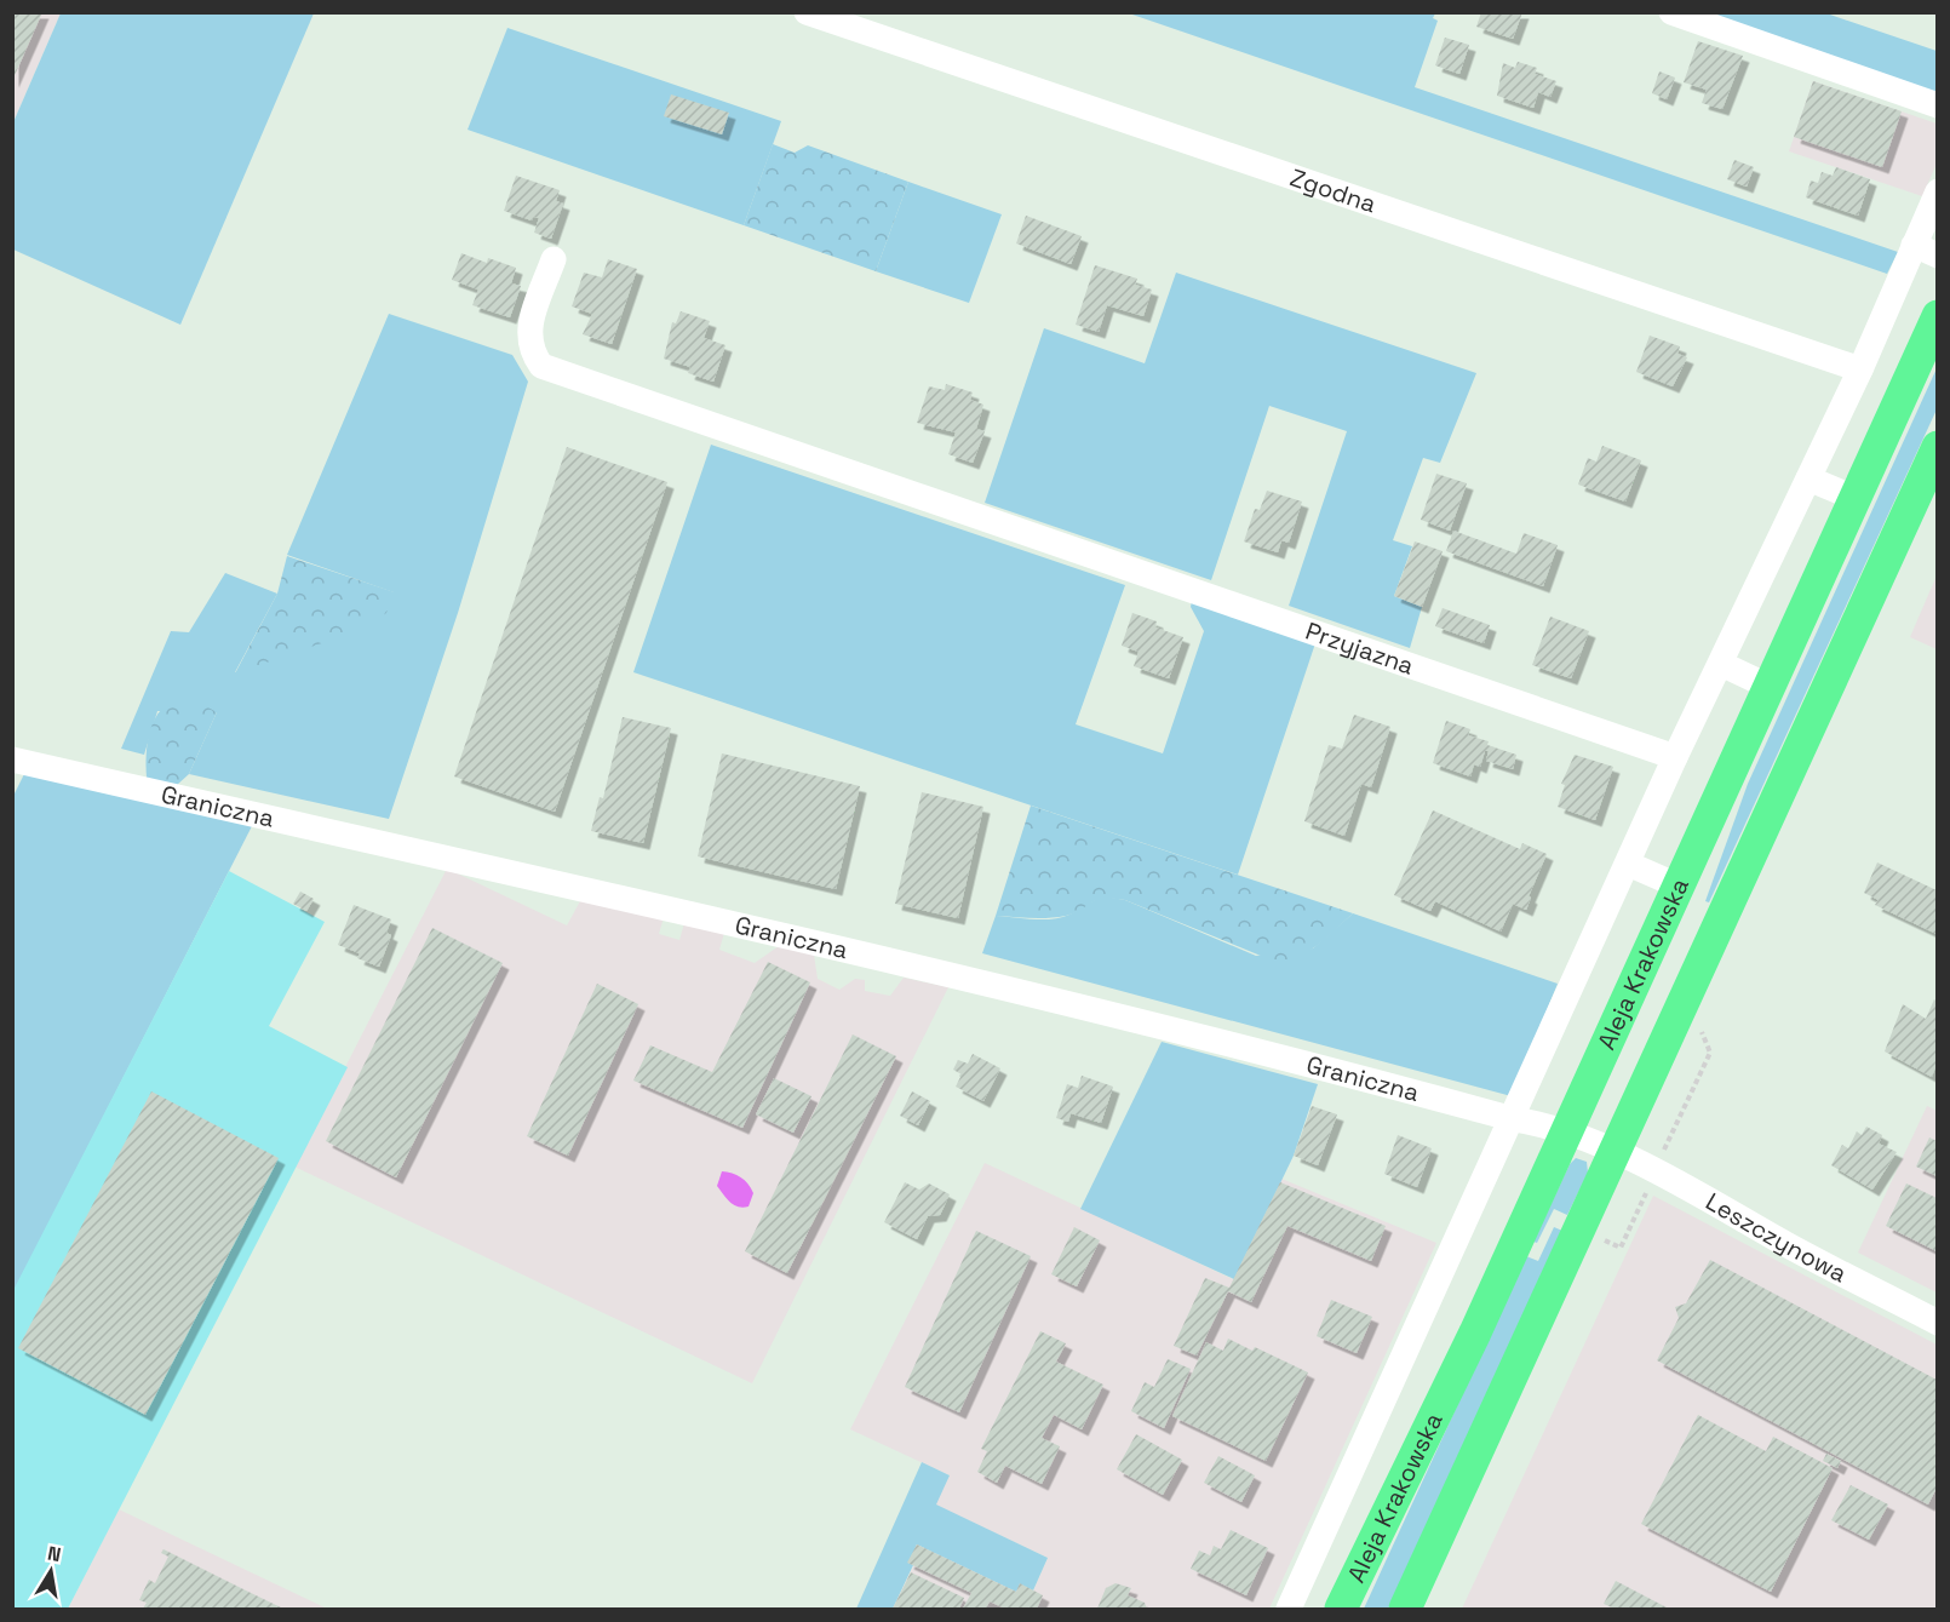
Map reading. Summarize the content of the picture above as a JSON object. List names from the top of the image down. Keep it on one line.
{"streets":{"main road":["Aleja Krakowska"],"street":["Zgodna","Przyjazna","Graniczna","Leszczynowa"]},"crossings":[["Graniczna","Aleja Krakowska"],["Graniczna","Leszczynowa"],["Aleja Krakowska","Leszczynowa"]],"north":"top"}
